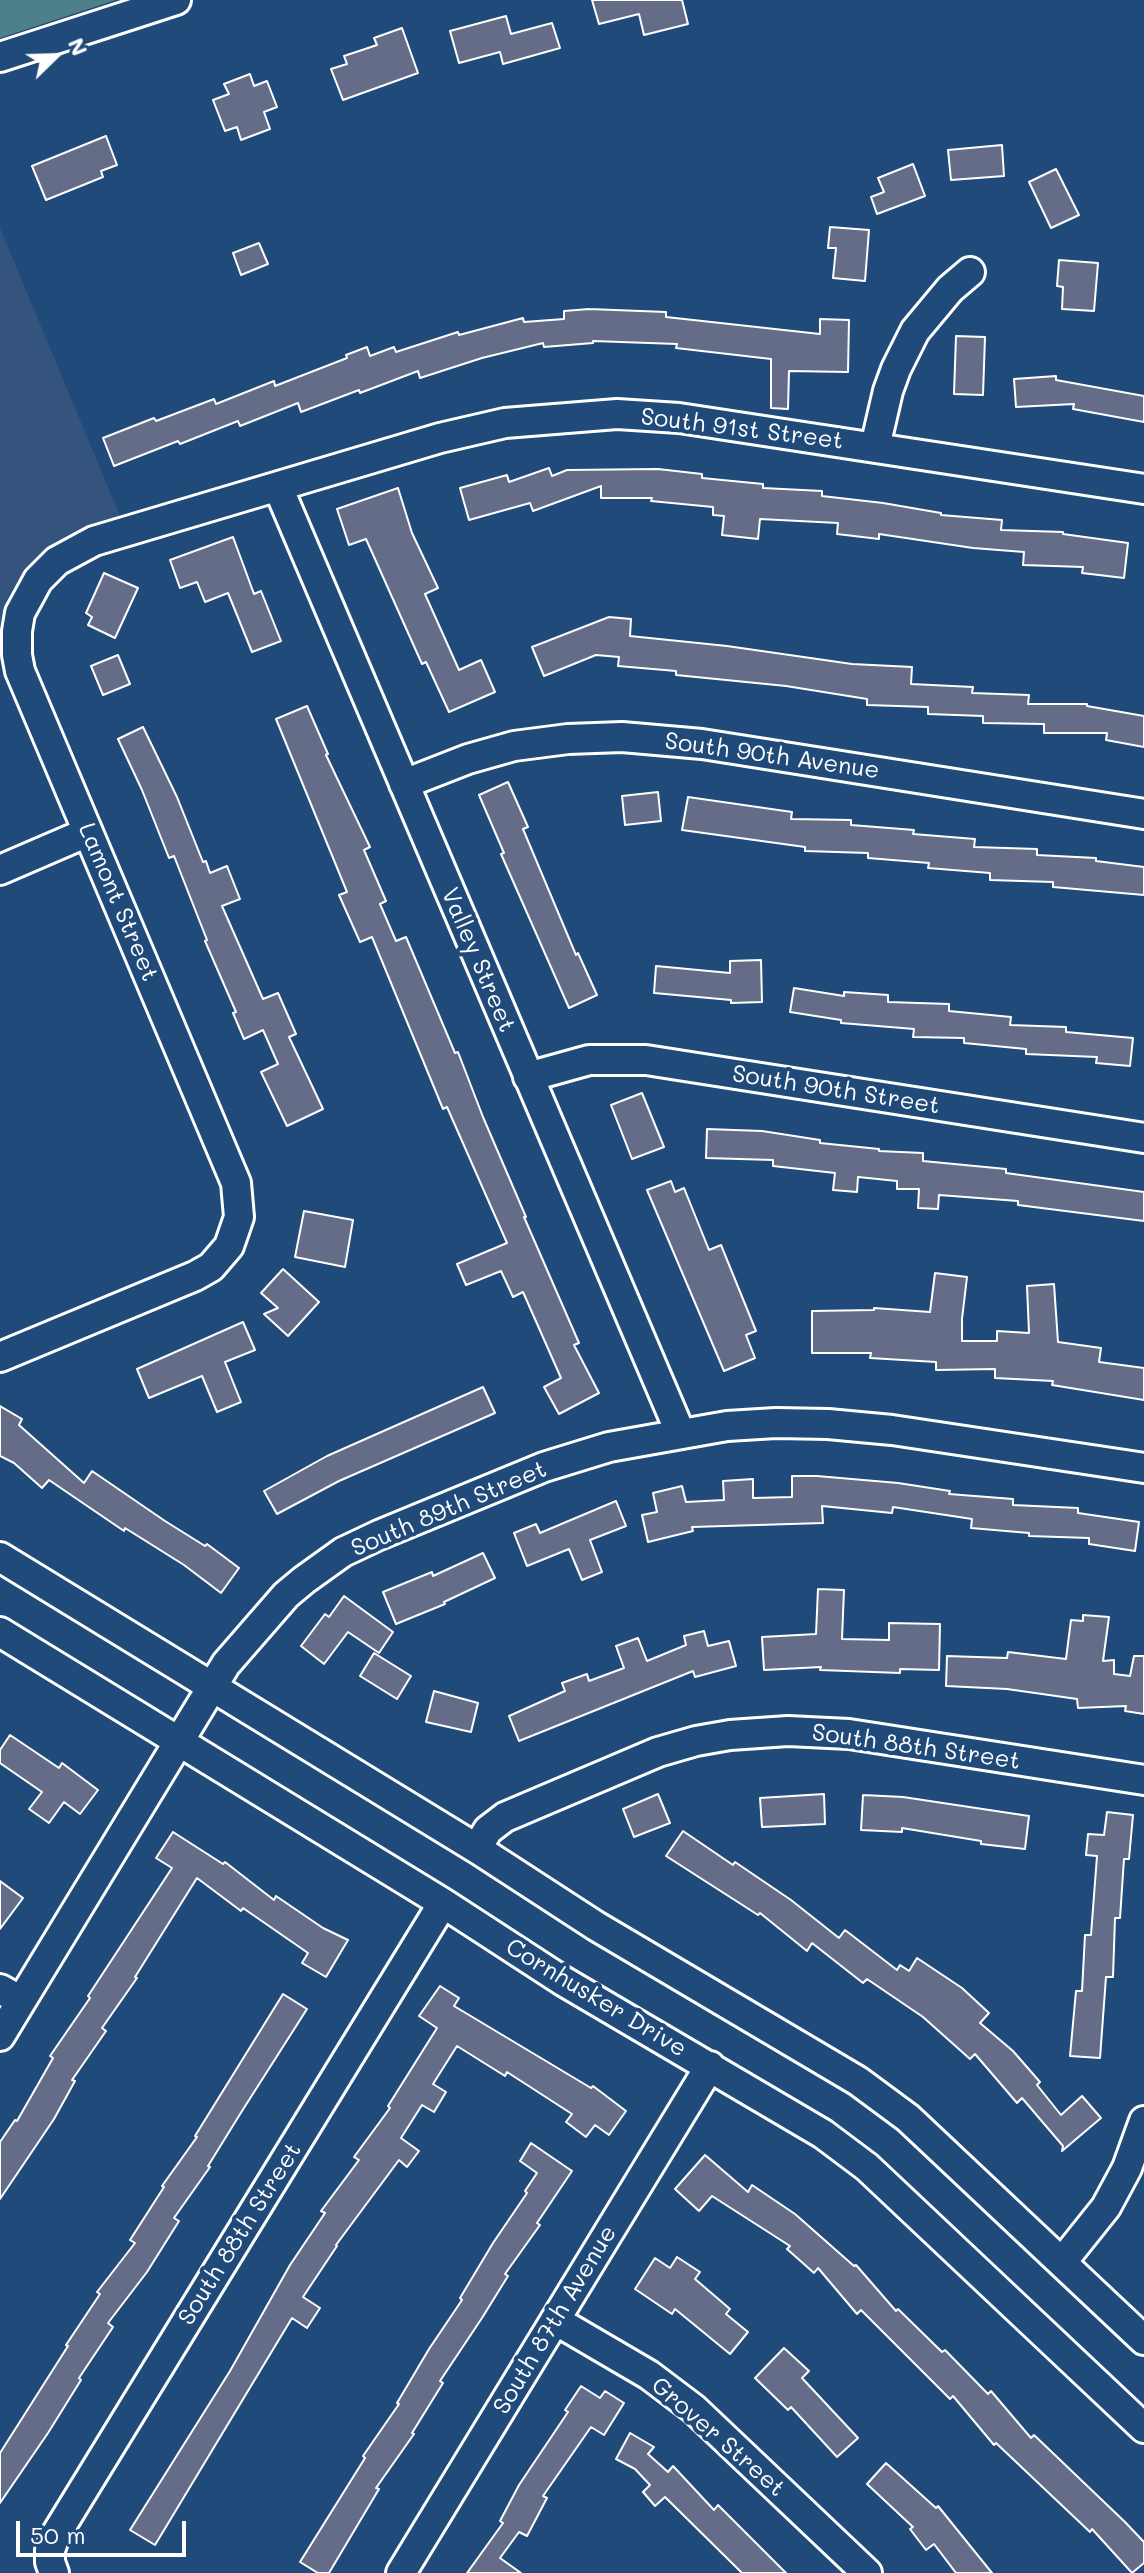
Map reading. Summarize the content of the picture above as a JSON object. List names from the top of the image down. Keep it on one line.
{"streets":{"street":["South 91st Street","South 90th Avenue","Lamont Street","Valley Street","South 90th Street","South 89th Street","South 88th Street","Cornhusker Drive","South 87th Avenue","Grover Street"]},"crossings":[["South 91st Street","Lamont Street"],["South 91st Street","Valley Street"],["South 90th Avenue","Valley Street"],["Valley Street","South 90th Street"],["Valley Street","South 89th Street"],["South 89th Street","Cornhusker Drive"],["South 88th Street","Cornhusker Drive"],["Cornhusker Drive","South 87th Avenue"],["South 87th Avenue","Grover Street"]],"scale_bar":"50 m","north":"top right"}
